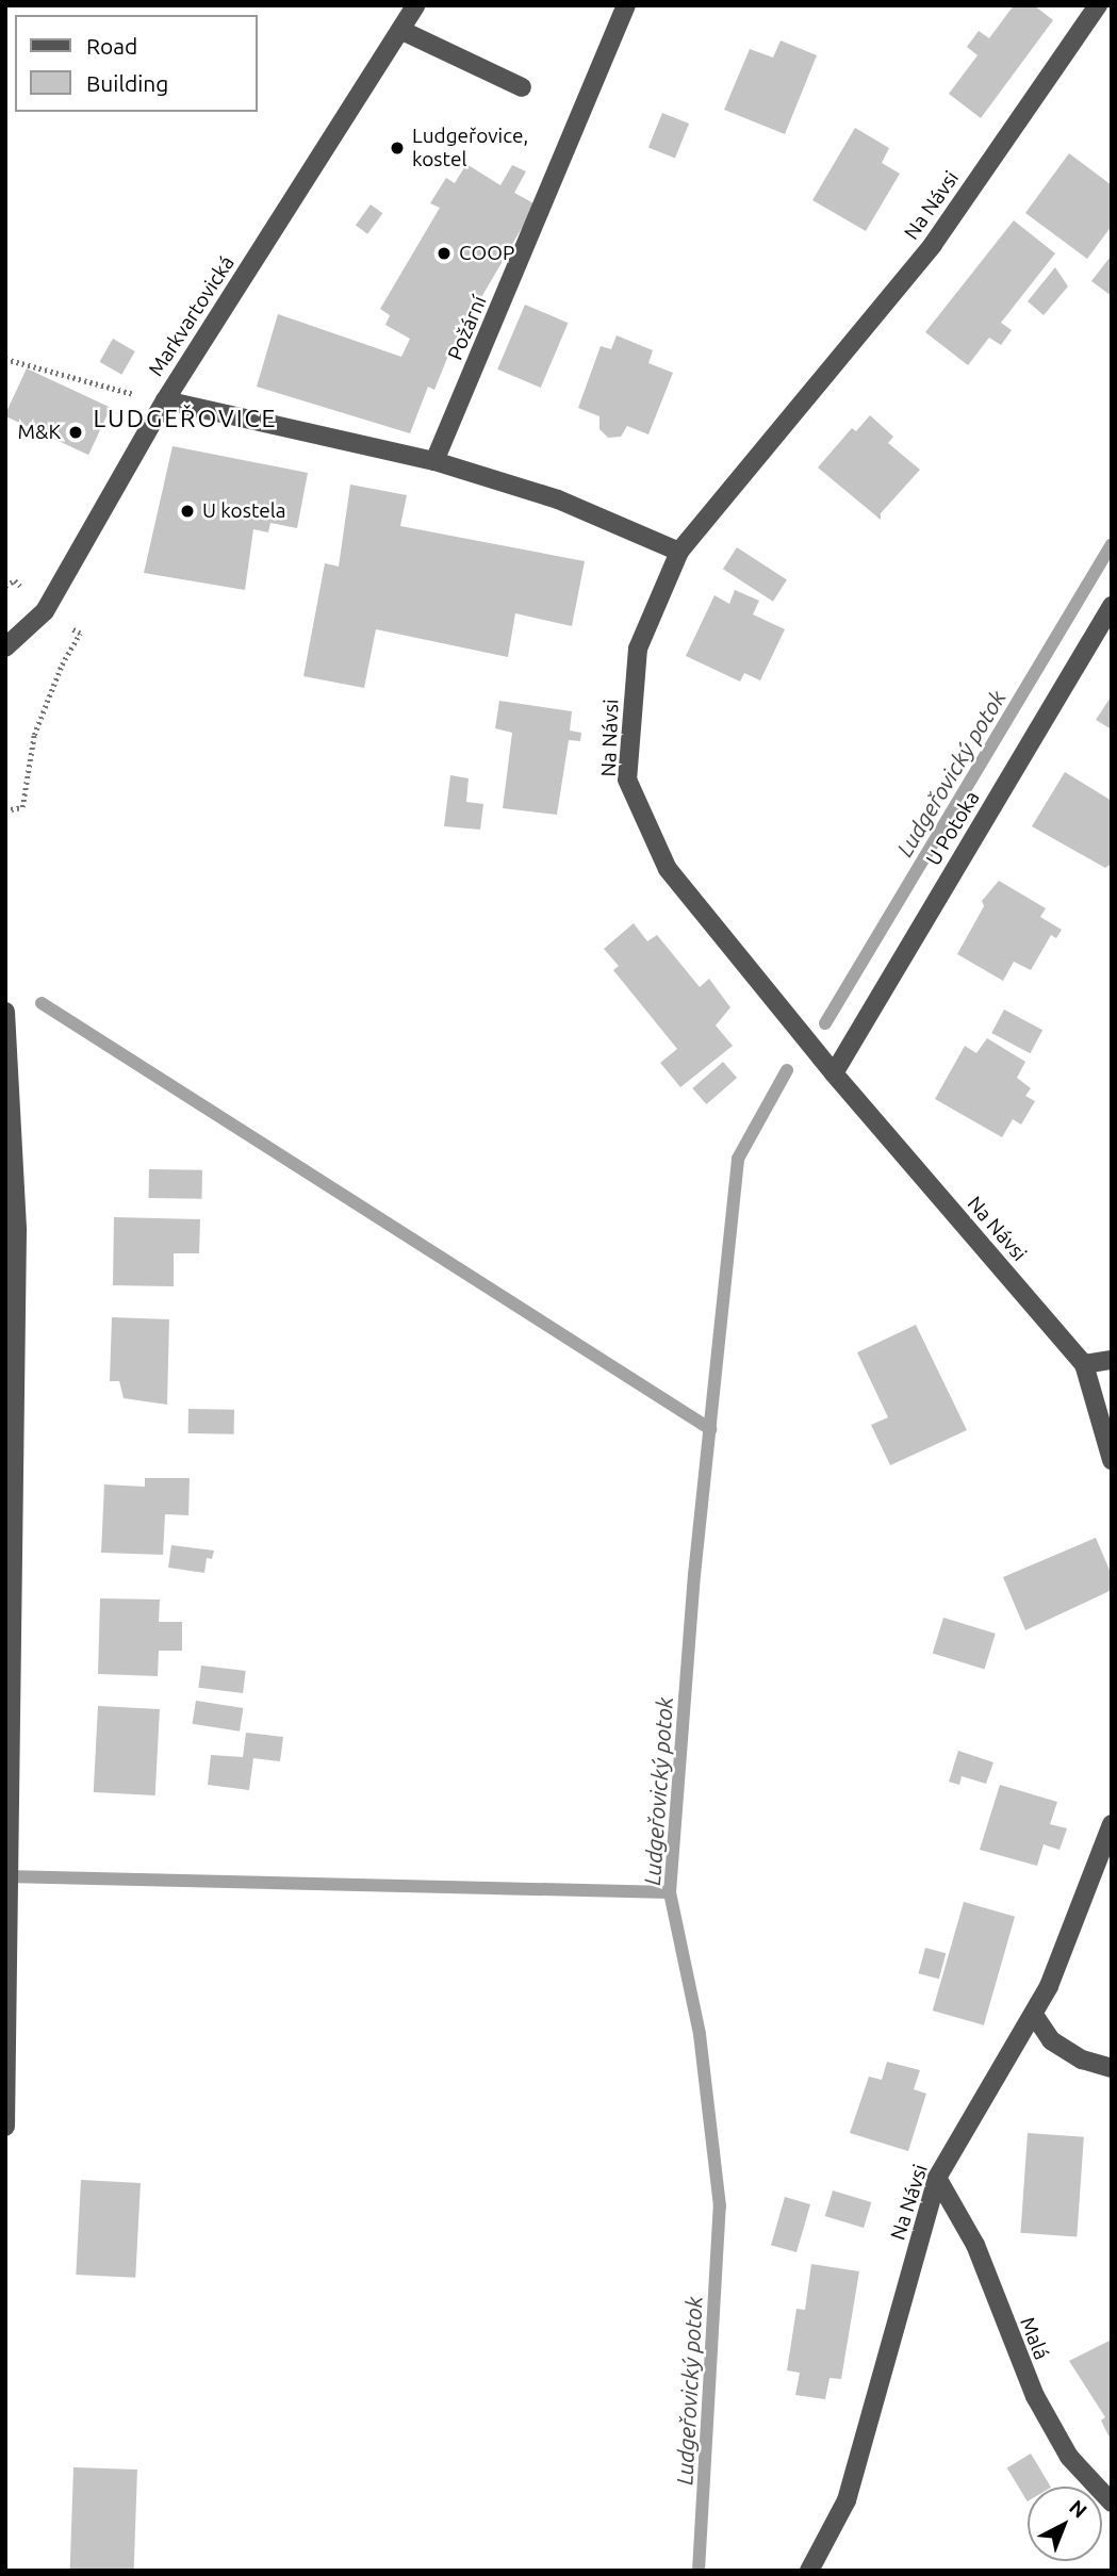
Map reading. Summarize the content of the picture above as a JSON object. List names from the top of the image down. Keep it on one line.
{"streets":{"street":["Na Návsi","Markvartovická","Požární","U Potoka","Malá"]},"crossings":[["Na Návsi","U Potoka"],["Na Návsi","Malá"]],"districts":["LUDGEŘOVICE"],"water":["Ludgeřovický potok"],"places":["Ludgeřovice, kostel","COOP","M&K","U kostela"],"legend":["Road","Building"],"north":"top right"}
